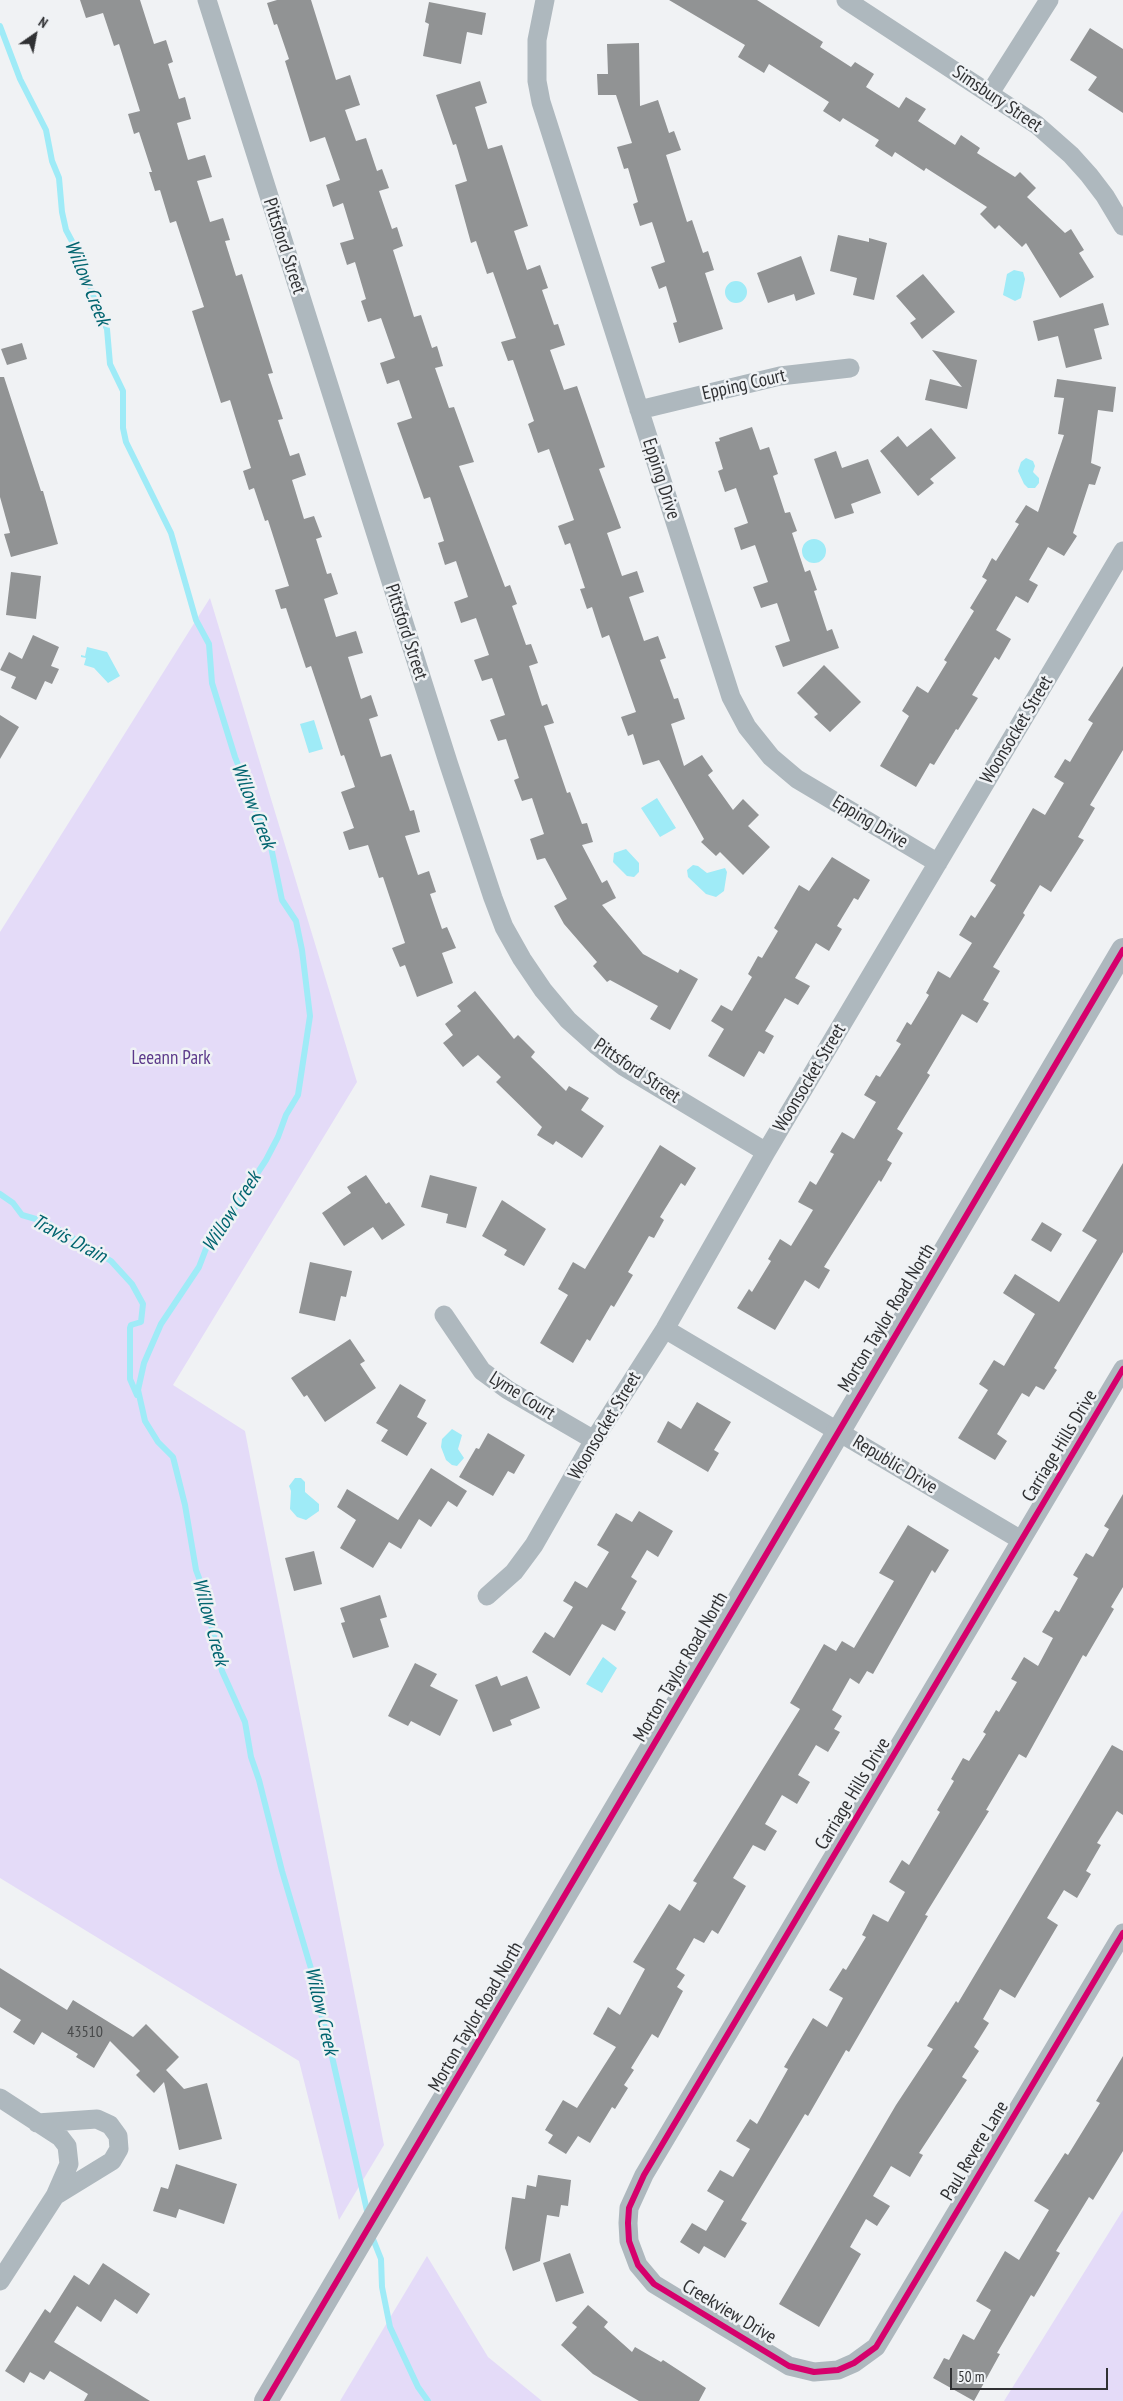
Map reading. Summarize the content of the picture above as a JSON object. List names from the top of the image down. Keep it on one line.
{"streets":{"street":["Simsbury Street","Pittsford Street","Epping Court","Epping Drive","Woonsocket Street","Morton Taylor Road North","Lyme Court","Carriage Hills Drive","Republic Drive","Paul Revere Lane","Creekview Drive"]},"crossings":[["Pittsford Street","Woonsocket Street"],["Epping Court","Epping Drive"],["Epping Drive","Woonsocket Street"],["Woonsocket Street","Lyme Court"],["Woonsocket Street","Republic Drive"],["Morton Taylor Road North","Republic Drive"],["Carriage Hills Drive","Republic Drive"],["Carriage Hills Drive","Creekview Drive"],["Paul Revere Lane","Creekview Drive"]],"water":["Willow Creek","Travis Drain"],"parks":["Leeann Park"],"house_numbers":["43510"],"scale_bar":"50 m","north":"top right"}
